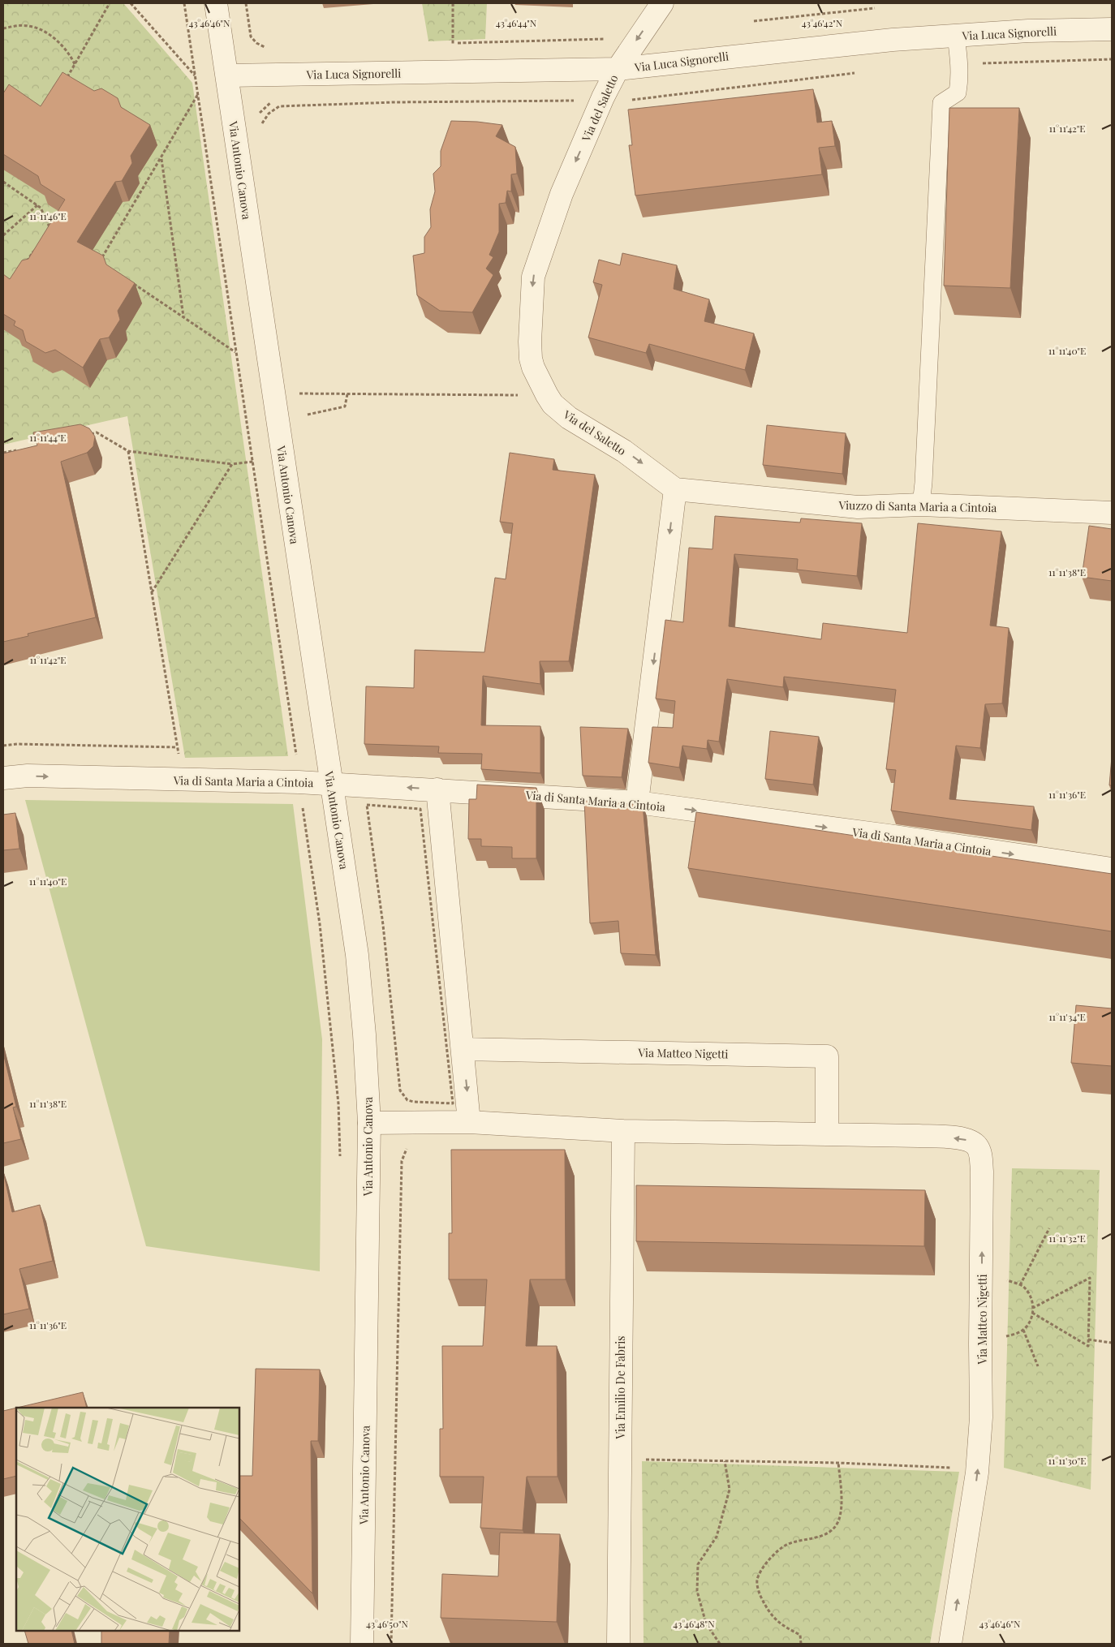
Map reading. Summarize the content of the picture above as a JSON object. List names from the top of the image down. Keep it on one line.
{"streets":{"street":["Via Luca Signorelli","Via del Saletto","Via Antonio Canova","Viuzzo di Santa Maria a Cintoia","Via di Santa Maria a Cintoia","Via Matteo Nigetti","Via Emilio De Fabris"]},"crossings":[["Via Luca Signorelli","Via del Saletto"],["Via Luca Signorelli","Via Antonio Canova"],["Via del Saletto","Viuzzo di Santa Maria a Cintoia"],["Via Antonio Canova","Via di Santa Maria a Cintoia"],["Via Antonio Canova","Via Matteo Nigetti"],["Via Matteo Nigetti","Via Emilio De Fabris"]],"one_way":["Via del Saletto"],"coordinates":["43°46'44\"N","43°46'42\"N","43°46'46\"N","11°11'42\"E","11°11'46\"E","11°11'40\"E","11°11'44\"E","11°11'38\"E","11°11'36\"E","11°11'34\"E","11°11'32\"E","11°11'30\"E","43°46'50\"N","43°46'48\"N"]}
